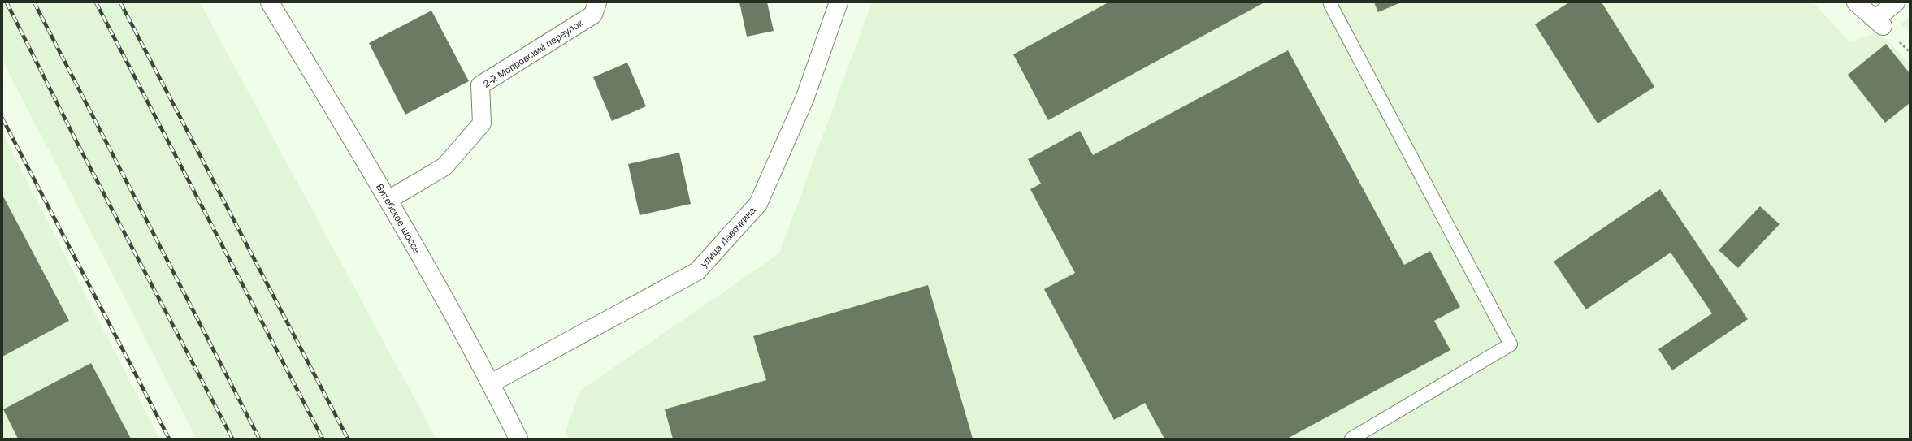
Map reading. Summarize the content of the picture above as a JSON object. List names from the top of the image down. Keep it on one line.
{"streets":{"main road":["2-й Мопровский переулок","Витебское шоссе","улица Лавочкина"]},"crossings":[["2-й Мопровский переулок","Витебское шоссе"],["Витебское шоссе","улица Лавочкина"]]}
